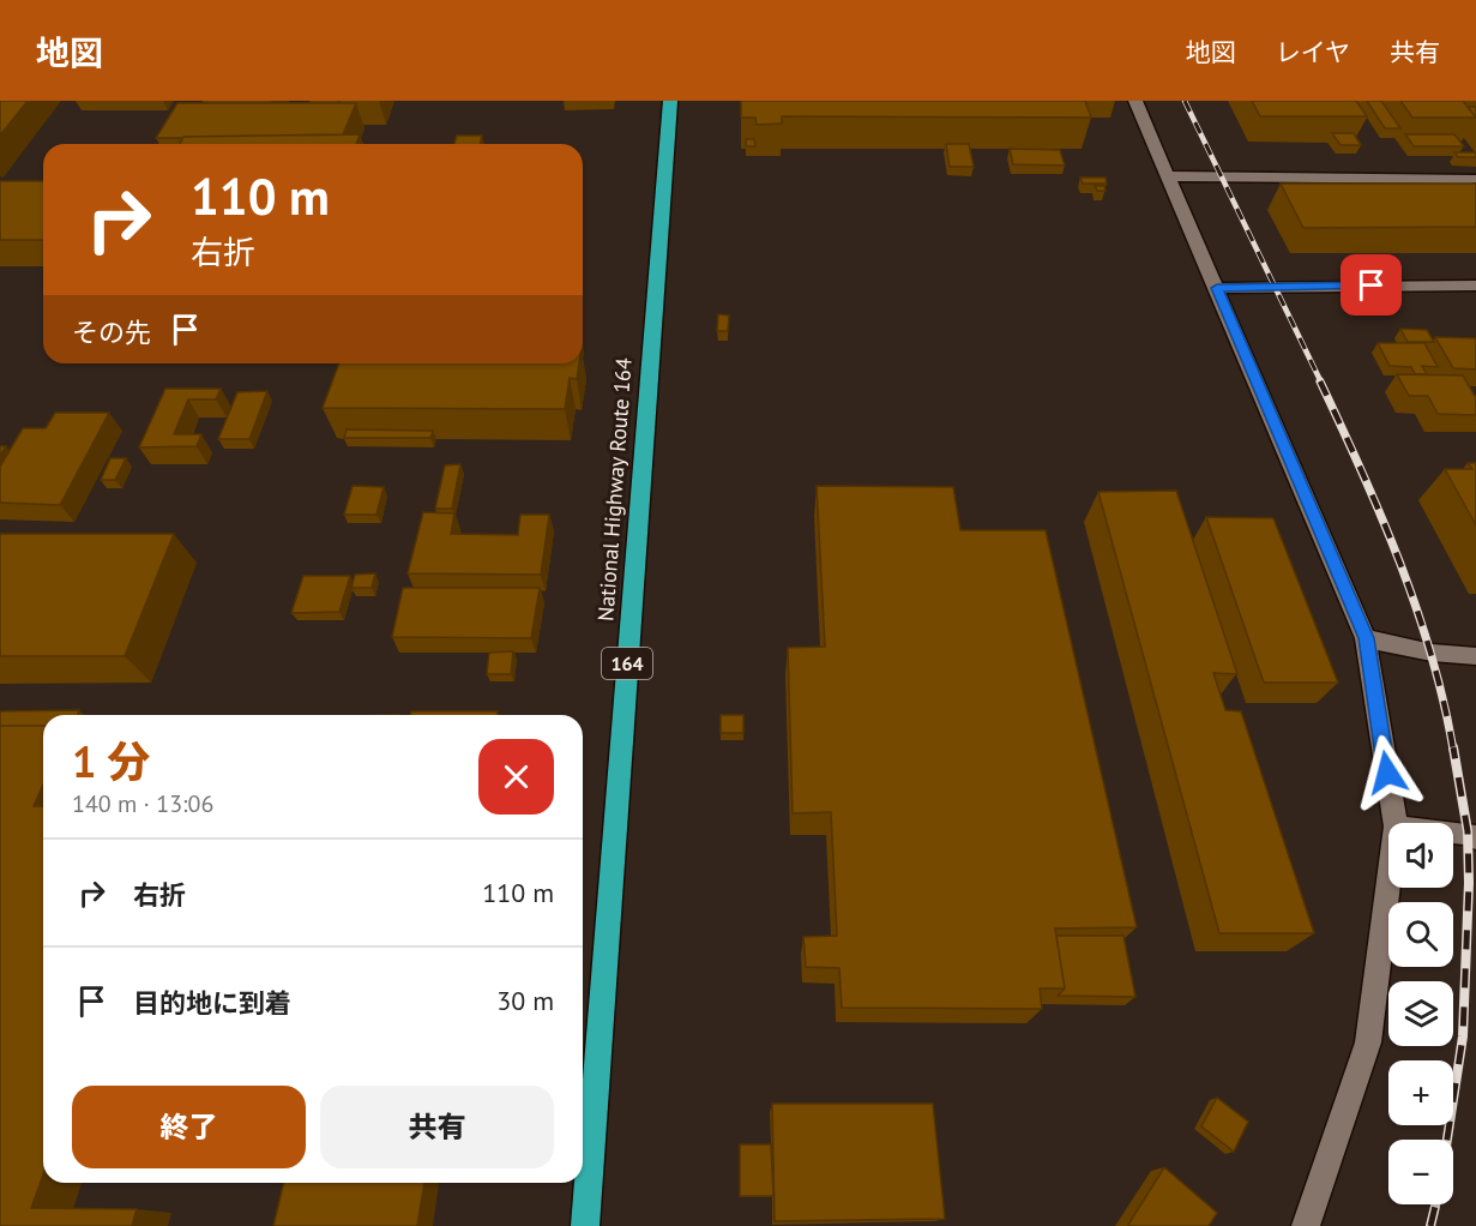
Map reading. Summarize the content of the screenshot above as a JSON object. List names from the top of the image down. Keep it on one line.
{"streets":{"highway":["National Highway Route 164","164"]},"page":{"header":"地図","nav":["地図","レイヤ","共有"],"turn":["110 m","右折"],"then":"その先","heading":["1 分","140 m · 13:06"],"map_buttons":["+","−"],"list":[{"name":"右折","value":"110 m"},{"name":"目的地に到着","value":"30 m"}],"buttons":["終了","共有"]}}
